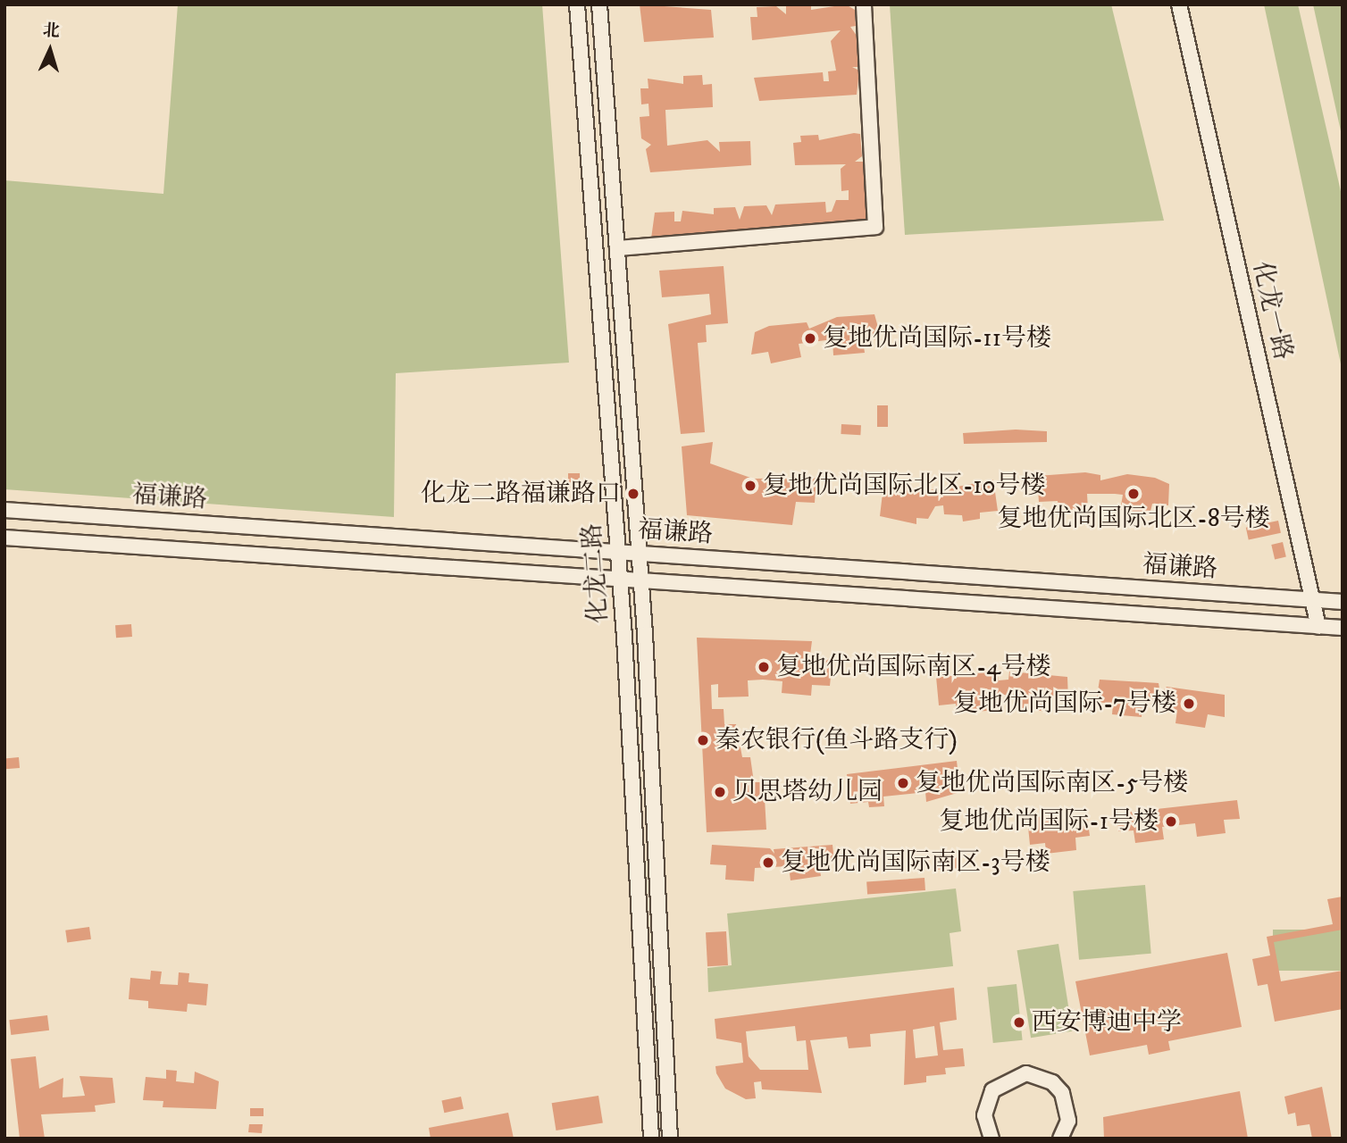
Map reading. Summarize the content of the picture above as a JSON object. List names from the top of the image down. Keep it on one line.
{"streets":{"street":["化龙一路","福谦路","化龙二路"]},"crossings":[["化龙一路","福谦路"],["福谦路","化龙二路"]],"places":["复地优尚国际-11号楼","复地优尚国际北区-10号楼","化龙二路福谦路口","复地优尚国际北区-8号楼","复地优尚国际南区-4号楼","复地优尚国际-7号楼","秦农银行(鱼斗路支行)","复地优尚国际南区-5号楼","贝思塔幼儿园","复地优尚国际-1号楼","复地优尚国际南区-3号楼","西安博迪中学"],"north":"top"}
